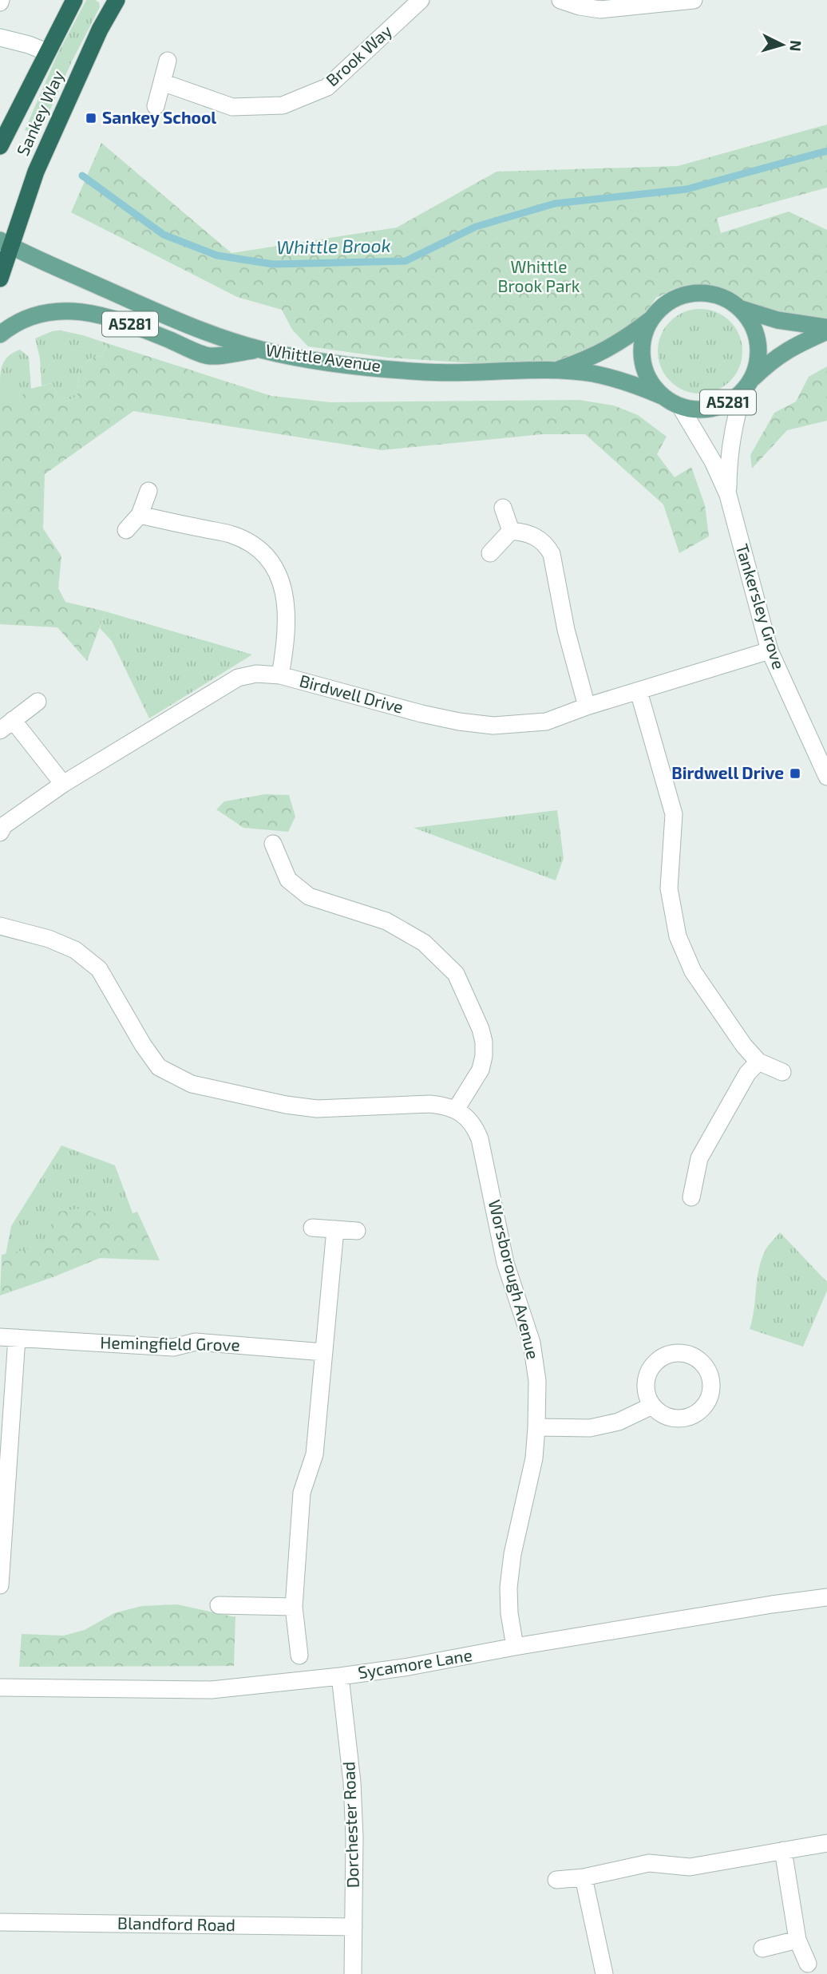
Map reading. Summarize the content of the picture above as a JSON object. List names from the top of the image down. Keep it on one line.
{"streets":{"highway":["Sankey Way"],"main road":["A5281","Whittle Avenue"],"street":["Brook Way","Tankersley Grove","Birdwell Drive","Worsborough Avenue","Hemingfield Grove","Sycamore Lane","Dorchester Road","Blandford Road"]},"crossings":[["Sankey Way","Whittle Avenue"],["A5281","Whittle Avenue"],["A5281","Tankersley Grove"],["Whittle Avenue","Tankersley Grove"],["Tankersley Grove","Birdwell Drive"],["Worsborough Avenue","Sycamore Lane"],["Sycamore Lane","Dorchester Road"],["Dorchester Road","Blandford Road"]],"water":["Whittle Brook"],"parks":["Whittle Brook Park"],"places":{"transit":["Sankey School","Birdwell Drive"]},"north":"right"}
